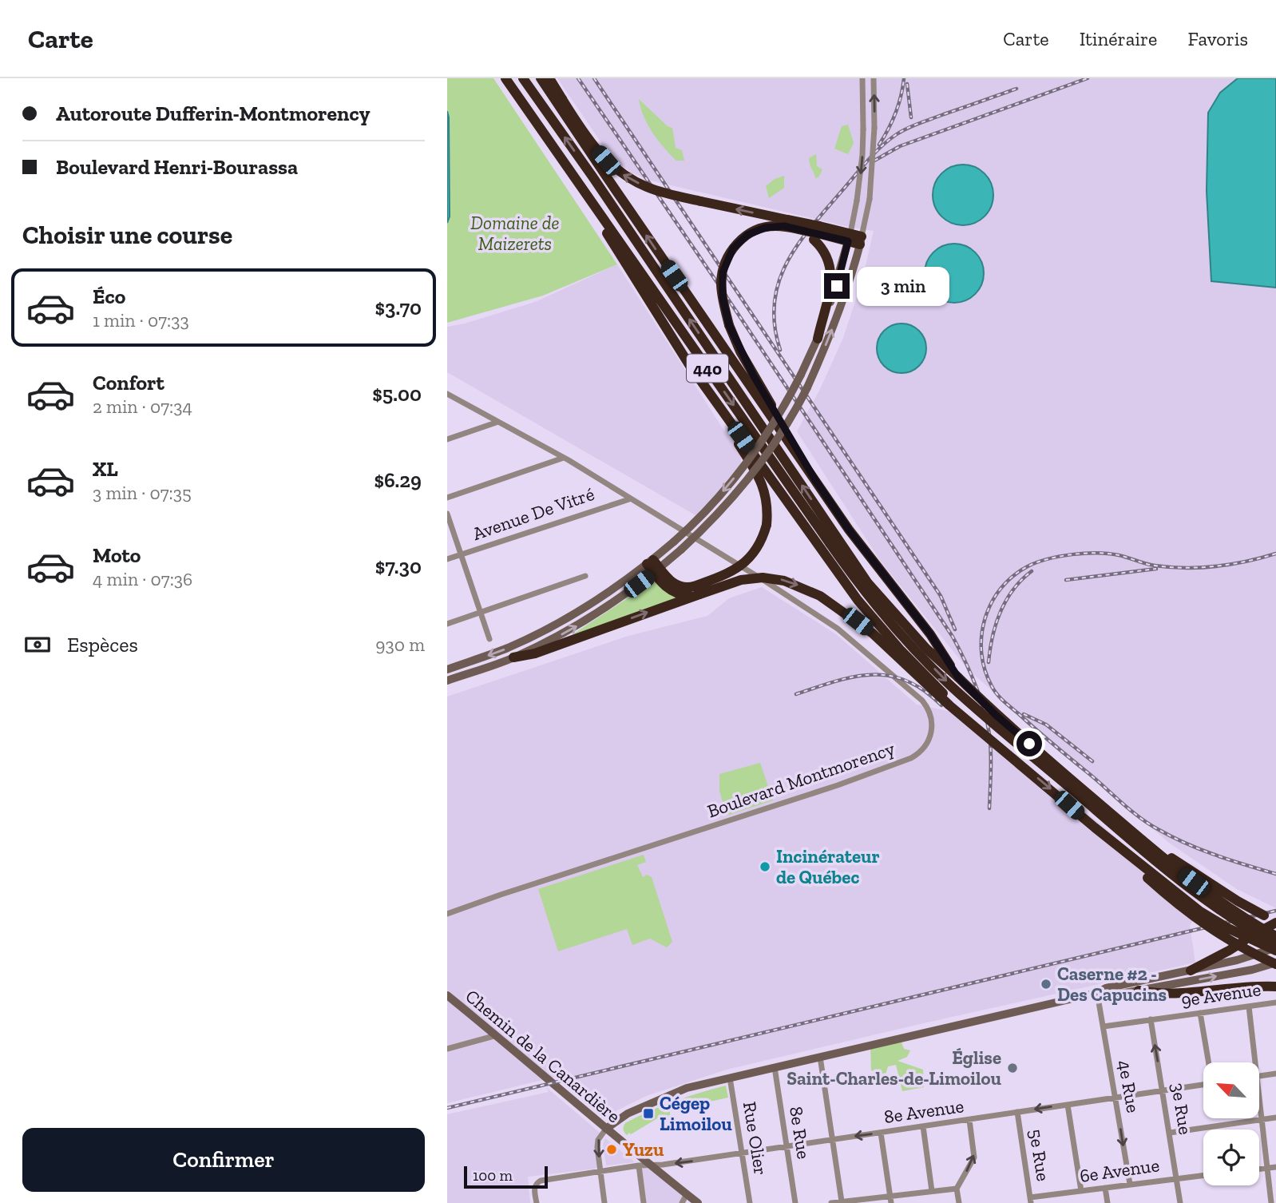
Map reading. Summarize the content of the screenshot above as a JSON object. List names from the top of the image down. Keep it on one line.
{"streets":{"highway":["440"],"main road":["Chemin de la Canardière"],"street":["Avenue De Vitré","Boulevard Montmorency","9e Avenue","4e Rue","3e Rue","8e Avenue","8e Rue","Rue Olier","5e Rue","6e Avenue"]},"crossings":[["Avenue De Vitré","Boulevard Montmorency"],["9e Avenue","4e Rue"],["9e Avenue","3e Rue"],["Chemin de la Canardière","8e Avenue"],["4e Rue","8e Avenue"],["4e Rue","6e Avenue"],["3e Rue","8e Avenue"],["3e Rue","6e Avenue"],["8e Avenue","8e Rue"],["8e Avenue","Rue Olier"],["8e Avenue","5e Rue"],["5e Rue","6e Avenue"]],"parks":["Domaine de Maizerets"],"places":{"other":["Incinérateur de Québec","Caserne #2 - Des Capucins","Église Saint-Charles-de-Limoilou","Yuzu"],"transit":["Cégep Limoilou"]},"scale_bar":"100 m","north":"top left","page":{"header":"Carte","nav":["Carte","Itinéraire","Favoris"],"banner":["Autoroute Dufferin-Montmorency","Boulevard Henri-Bourassa"],"heading":"Choisir une course","bubble":"3 min","list":[{"name":"Éco","note":"1 min · 07:33","value":"$3.70"},{"name":"Confort","note":"2 min · 07:34","value":"$5.00"},{"name":"XL","note":"3 min · 07:35","value":"$6.29"},{"name":"Moto","note":"4 min · 07:36","value":"$7.30"}],"pay":["Espèces","930 m"],"buttons":"Confirmer","scale":"100 m"}}
